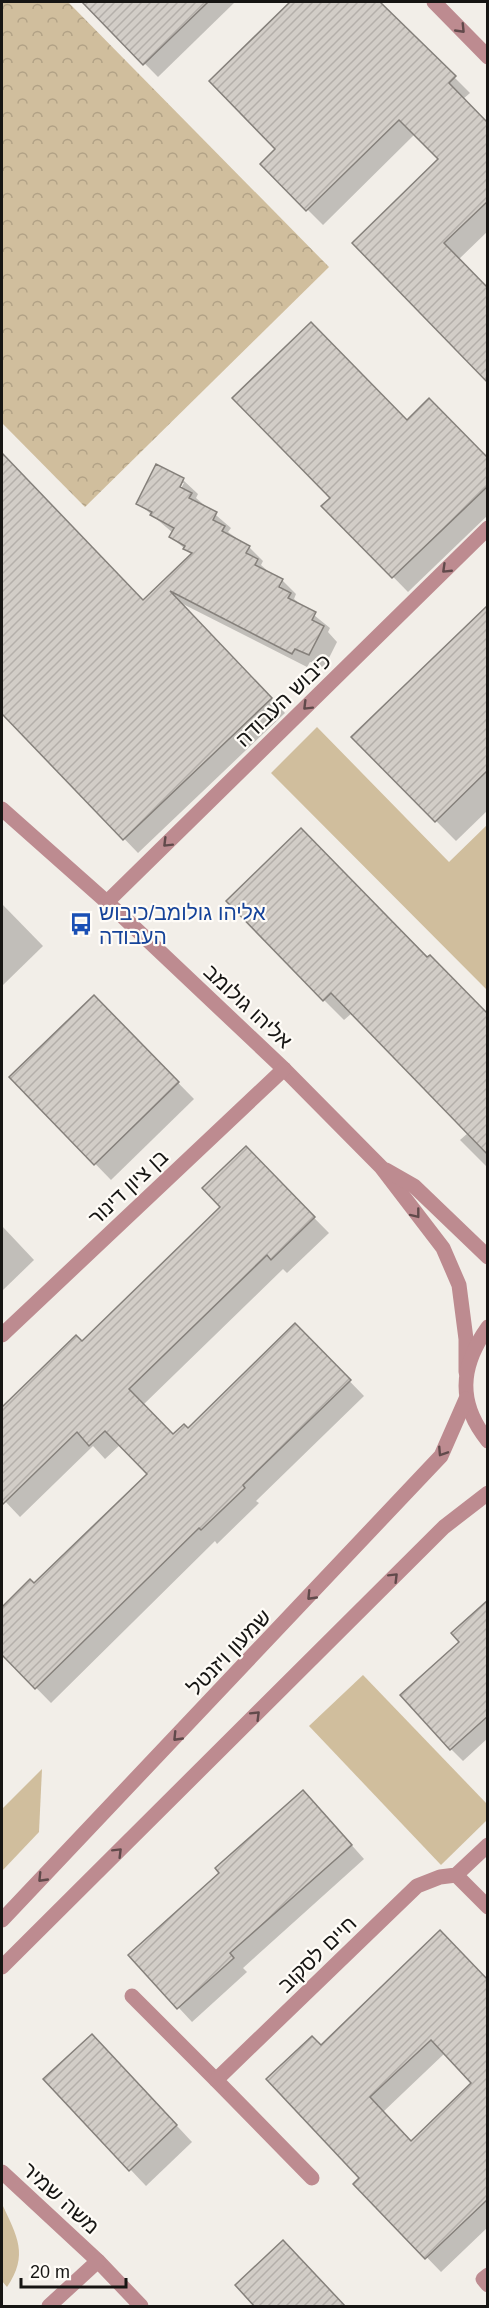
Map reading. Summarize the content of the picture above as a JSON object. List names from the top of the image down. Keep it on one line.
{"streets":{"street":["כיבוש העבודה","אליהו גולומב","בן ציון דינור","שמעון ויזנטל","חיים לסקוב","משה שמיר"]},"crossings":[["כיבוש העבודה","אליהו גולומב"],["אליהו גולומב","בן ציון דינור"],["אליהו גולומב","שמעון ויזנטל"]],"one_way":["כיבוש העבודה"],"places":{"bus stop":["אליהו גולומב/כיבוש העבודה"]},"scale_bar":"20 m"}
